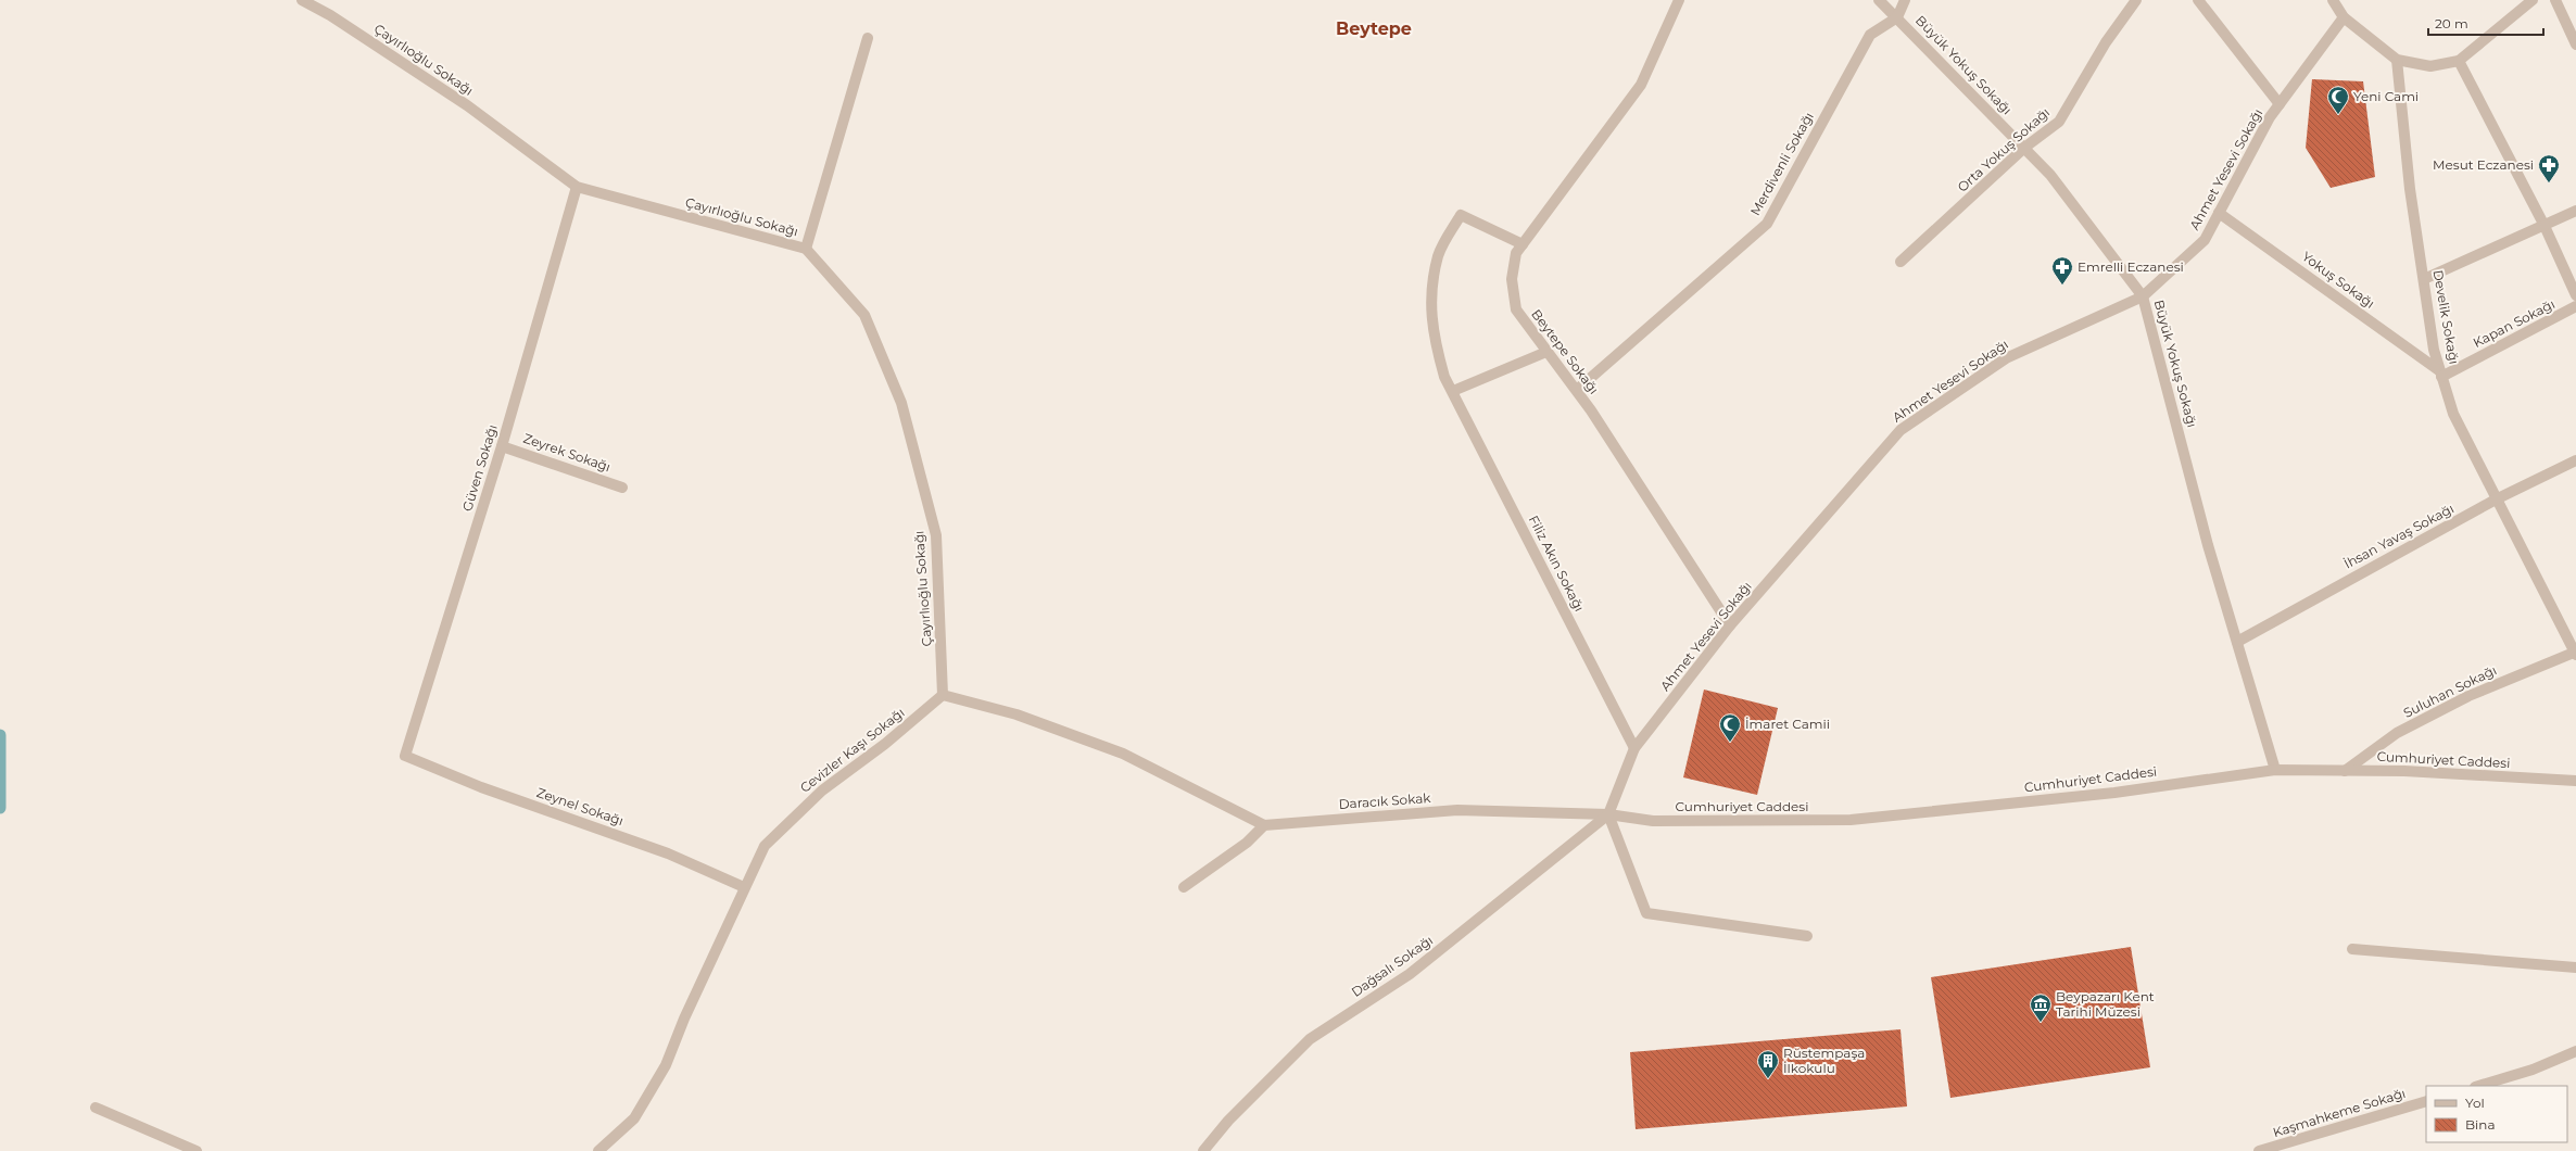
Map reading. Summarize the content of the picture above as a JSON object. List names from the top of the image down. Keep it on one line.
{"streets":{"street":["Çayırlıoğlu Sokağı","Büyük Yokuş Sokağı","Orta Yokuş Sokağı","Merdivenli Sokağı","Ahmet Yesevi Sokağı","Yokuş Sokağı","Develik Sokağı","Kapan Sokağı","Beytepe Sokağı","Zeyrek Sokağı","Güven Sokağı","İhsan Yavaş Sokağı","Filiz Akın Sokağı","Suluhan Sokağı","Cevizler Kaşı Sokağı","Cumhuriyet Caddesi","Daracık Sokak","Zeynel Sokağı","Dağsalı Sokağı","Kaşmahkeme Sokağı"]},"crossings":[["Çayırlıoğlu Sokağı","Güven Sokağı"],["Çayırlıoğlu Sokağı","Cevizler Kaşı Sokağı"],["Büyük Yokuş Sokağı","Orta Yokuş Sokağı"],["Büyük Yokuş Sokağı","Merdivenli Sokağı"],["Büyük Yokuş Sokağı","Ahmet Yesevi Sokağı"],["Büyük Yokuş Sokağı","İhsan Yavaş Sokağı"],["Büyük Yokuş Sokağı","Cumhuriyet Caddesi"],["Merdivenli Sokağı","Beytepe Sokağı"],["Ahmet Yesevi Sokağı","Yokuş Sokağı"],["Ahmet Yesevi Sokağı","Beytepe Sokağı"],["Ahmet Yesevi Sokağı","Filiz Akın Sokağı"],["Ahmet Yesevi Sokağı","Cumhuriyet Caddesi"],["Ahmet Yesevi Sokağı","Daracık Sokak"],["Ahmet Yesevi Sokağı","Dağsalı Sokağı"],["Yokuş Sokağı","Develik Sokağı"],["Yokuş Sokağı","Kapan Sokağı"],["Develik Sokağı","Kapan Sokağı"],["Develik Sokağı","İhsan Yavaş Sokağı"],["Develik Sokağı","Suluhan Sokağı"],["Beytepe Sokağı","Filiz Akın Sokağı"],["Zeyrek Sokağı","Güven Sokağı"],["Güven Sokağı","Zeynel Sokağı"],["Suluhan Sokağı","Cumhuriyet Caddesi"],["Cevizler Kaşı Sokağı","Zeynel Sokağı"],["Cumhuriyet Caddesi","Daracık Sokak"],["Cumhuriyet Caddesi","Dağsalı Sokağı"],["Daracık Sokak","Dağsalı Sokağı"]],"districts":["Beytepe"],"places":{"mosque":["Yeni Cami","İmaret Camii"],"pharmacy":["Mesut Eczanesi","Emrelli Eczanesi"],"museum":["Beypazarı Kent Tarihi Müzesi"],"building":["Rüstempaşa İlkokulu"]},"legend":["Yol","Bina"],"scale_bar":"20 m"}
